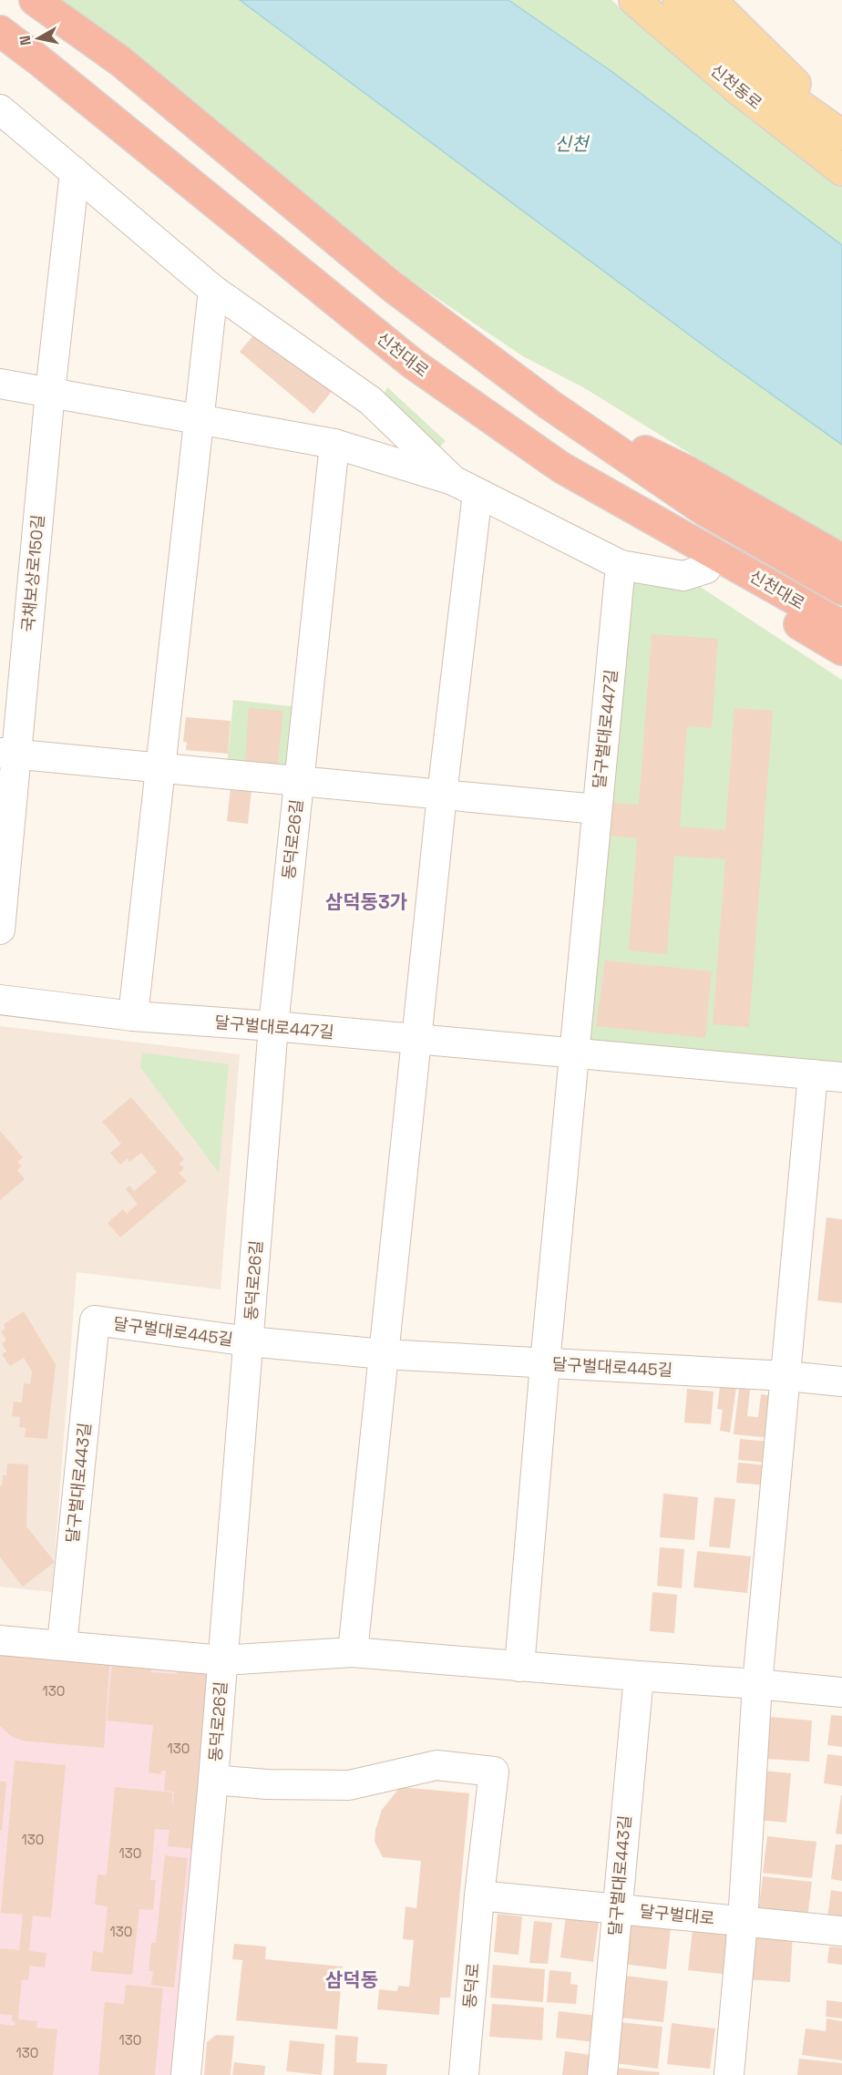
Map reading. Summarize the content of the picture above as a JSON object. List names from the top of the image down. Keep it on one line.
{"streets":{"highway":["신천대로"],"main road":["신천동로"],"street":["국채보상로150길","달구벌대로447길","동덕로26길","달구벌대로445길","달구벌대로443길","달구벌대로","동덕로"]},"crossings":[["국채보상로150길","동덕로26길"],["달구벌대로447길","동덕로26길"],["동덕로26길","달구벌대로445길"],["동덕로26길","동덕로"],["달구벌대로445길","달구벌대로443길"],["달구벌대로443길","달구벌대로"],["달구벌대로","동덕로"]],"districts":["삼덕동3가","삼덕동"],"water":["신천"],"house_numbers":["130","130","130","130","130","130","130"],"north":"left"}
